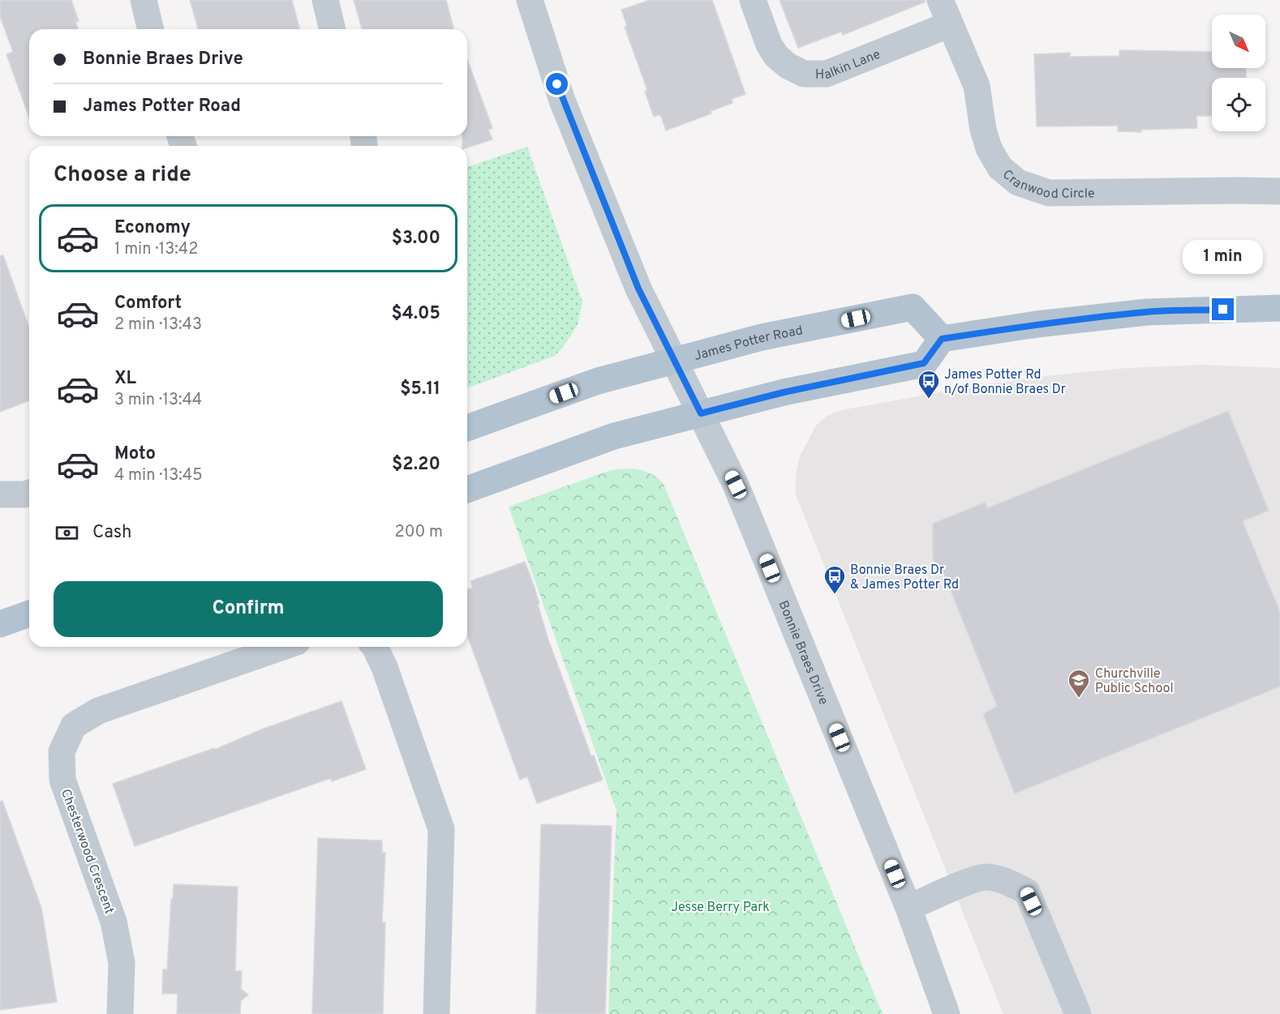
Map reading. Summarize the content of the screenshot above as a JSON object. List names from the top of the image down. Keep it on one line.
{"streets":{"main road":["James Potter Road"],"street":["Halkin Lane","Cranwood Circle","Bonnie Braes Drive","Chesterwood Crescent"]},"crossings":[["Halkin Lane","Cranwood Circle"],["James Potter Road","Bonnie Braes Drive"]],"parks":["Jesse Berry Park"],"places":{"bus stop":["James Potter Rd n/of Bonnie Braes Dr","Bonnie Braes Dr & James Potter Rd"],"school or university":["Churchville Public School"]},"north":"bottom right","page":{"banner":["Bonnie Braes Drive","James Potter Road"],"heading":"Choose a ride","list":[{"name":"Economy","note":"1 min · 13:42","value":"$3.00"},{"name":"Comfort","note":"2 min · 13:43","value":"$4.05"},{"name":"XL","note":"3 min · 13:44","value":"$5.11"},{"name":"Moto","note":"4 min · 13:45","value":"$2.20"}],"bubble":"1 min","pay":["Cash","200 m"],"buttons":"Confirm"}}
